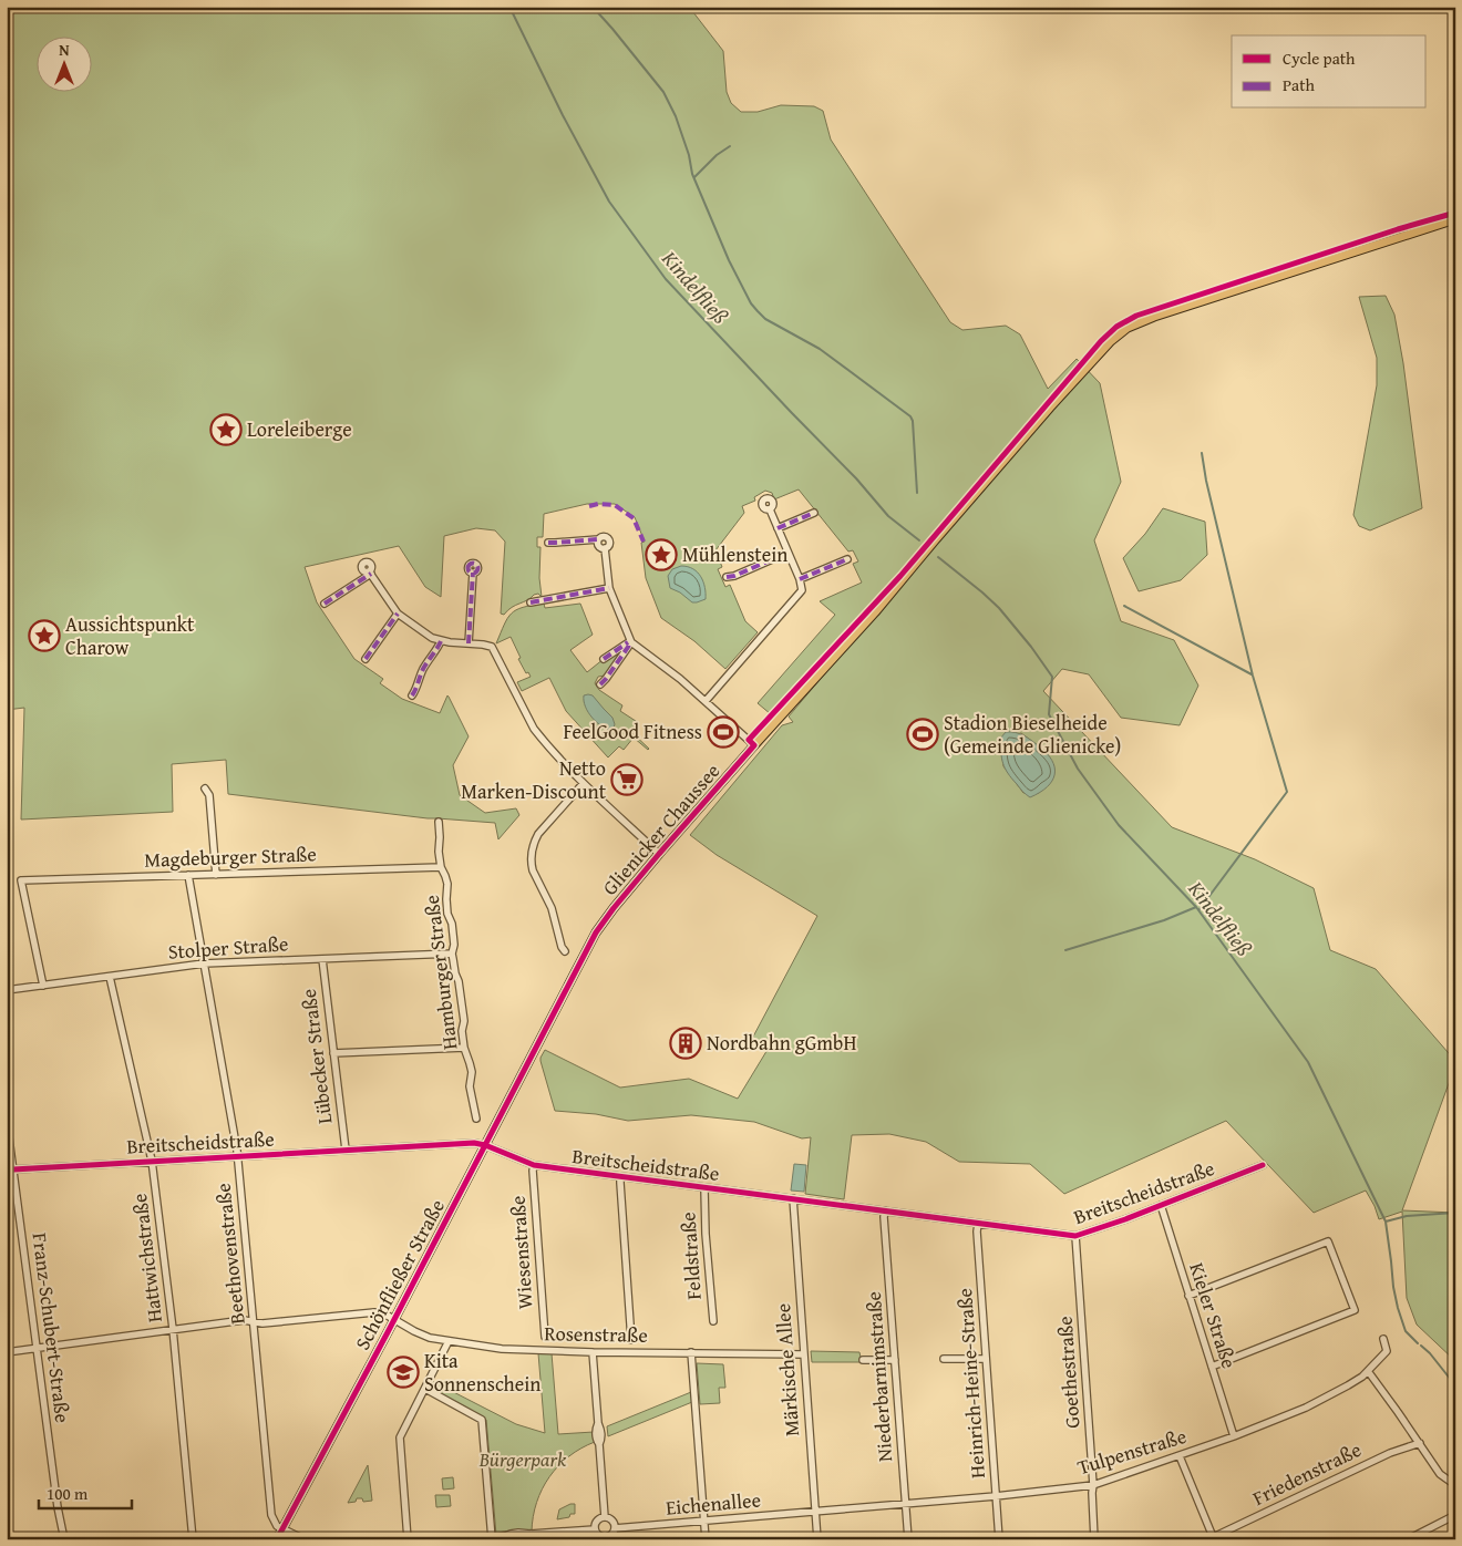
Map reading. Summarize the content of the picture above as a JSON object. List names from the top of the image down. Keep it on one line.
{"streets":{"main road":["Glienicker Chaussee","Schönfließer Straße"],"street":["Magdeburger Straße","Stolper Straße","Hamburger Straße","Lübecker Straße","Breitscheidstraße","Wiesenstraße","Beethovenstraße","Feldstraße","Hattwichstraße","Kieler Straße","Franz-Schubert-Straße","Rosenstraße","Märkische Allee","Goethestraße","Niederbarnimstraße","Heinrich-Heine-Straße","Tulpenstraße","Friedenstraße","Eichenallee"]},"crossings":[["Glienicker Chaussee","Schönfließer Straße"],["Magdeburger Straße","Stolper Straße"],["Magdeburger Straße","Hamburger Straße"],["Magdeburger Straße","Beethovenstraße"],["Stolper Straße","Hamburger Straße"],["Stolper Straße","Lübecker Straße"],["Stolper Straße","Beethovenstraße"],["Stolper Straße","Hattwichstraße"],["Lübecker Straße","Breitscheidstraße"],["Breitscheidstraße","Wiesenstraße"],["Breitscheidstraße","Beethovenstraße"],["Breitscheidstraße","Feldstraße"],["Breitscheidstraße","Hattwichstraße"],["Breitscheidstraße","Schönfließer Straße"],["Breitscheidstraße","Kieler Straße"],["Breitscheidstraße","Franz-Schubert-Straße"],["Breitscheidstraße","Märkische Allee"],["Breitscheidstraße","Goethestraße"],["Breitscheidstraße","Niederbarnimstraße"],["Breitscheidstraße","Heinrich-Heine-Straße"],["Beethovenstraße","Schönfließer Straße"],["Beethovenstraße","Rosenstraße"],["Hattwichstraße","Rosenstraße"],["Schönfließer Straße","Rosenstraße"],["Kieler Straße","Tulpenstraße"],["Franz-Schubert-Straße","Rosenstraße"],["Rosenstraße","Märkische Allee"],["Märkische Allee","Tulpenstraße"],["Märkische Allee","Eichenallee"],["Goethestraße","Tulpenstraße"],["Niederbarnimstraße","Tulpenstraße"],["Heinrich-Heine-Straße","Tulpenstraße"],["Tulpenstraße","Eichenallee"]],"water":["Kindelfließ"],"parks":["Bürgerpark"],"places":{"place":["Loreleiberge","Mühlenstein","Aussichtspunkt Charow"],"sports":["FeelGood Fitness","Stadion Bieselheide (Gemeinde Glienicke)"],"supermarket":["Netto Marken-Discount"],"building":["Nordbahn gGmbH"],"school or university":["Kita Sonnenschein"]},"legend":["Cycle path","Path"],"scale_bar":"100 m","north":"top"}
